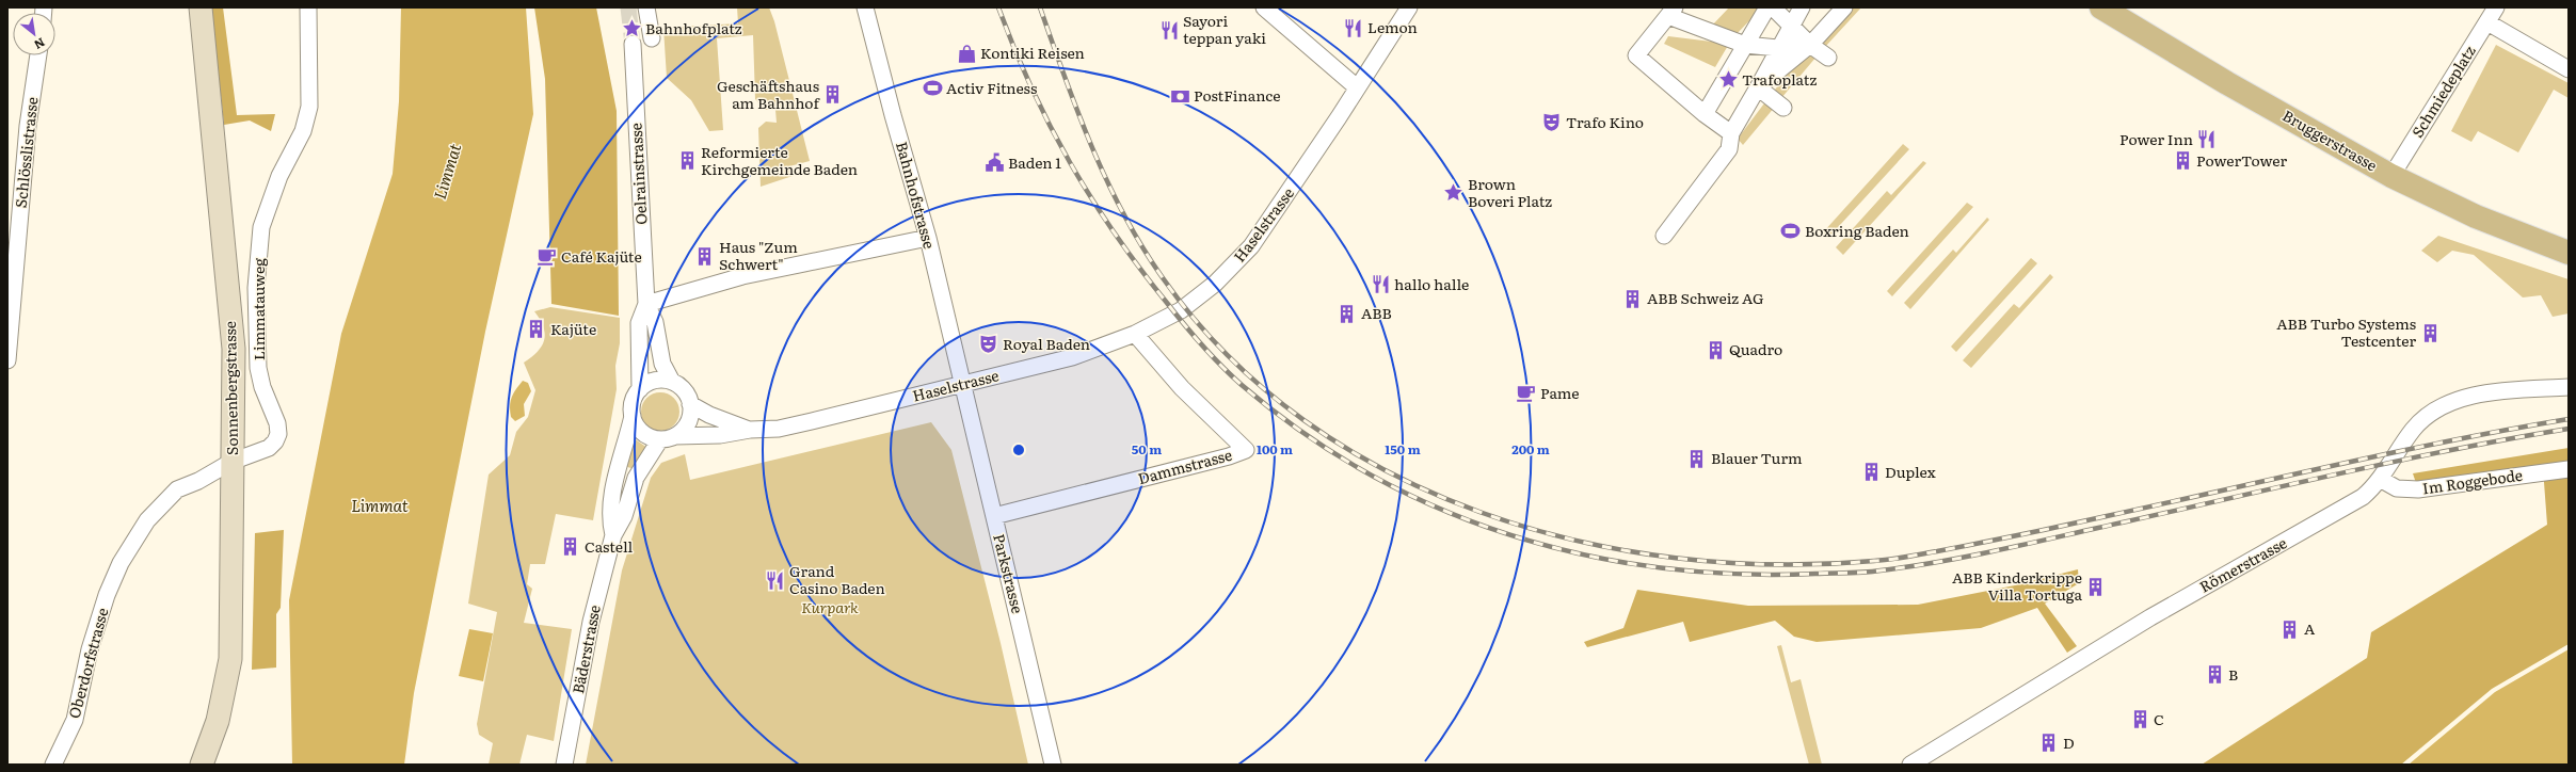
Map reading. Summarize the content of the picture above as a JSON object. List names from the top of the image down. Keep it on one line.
{"streets":{"main road":["Bruggerstrasse","Sonnenbergstrasse"],"street":["Schmiedeplatz","Schlösslistrasse","Oelrainstrasse","Bahnhofstrasse","Haselstrasse","Limmatauweg","Dammstrasse","Im Roggebode","Römerstrasse","Parkstrasse","Bäderstrasse","Oberdorfstrasse"]},"crossings":[["Schmiedeplatz","Bruggerstrasse"],["Oelrainstrasse","Haselstrasse"],["Oelrainstrasse","Bäderstrasse"],["Bahnhofstrasse","Haselstrasse"],["Bahnhofstrasse","Parkstrasse"],["Haselstrasse","Dammstrasse"],["Haselstrasse","Parkstrasse"],["Haselstrasse","Bäderstrasse"],["Limmatauweg","Sonnenbergstrasse"],["Limmatauweg","Oberdorfstrasse"],["Sonnenbergstrasse","Oberdorfstrasse"],["Dammstrasse","Parkstrasse"],["Im Roggebode","Römerstrasse"]],"water":["Limmat"],"parks":["Kurpark"],"places":{"restaurant":["Lemon","Sayori teppan yaki","Power Inn","hallo halle","Grand Casino Baden"],"place":["Bahnhofplatz","Trafoplatz","Brown Boveri Platz"],"shop":["Kontiki Reisen"],"sports":["Activ Fitness","Boxring Baden"],"building":["Geschäftshaus am Bahnhof","Reformierte Kirchgemeinde Baden","PowerTower","Haus \"Zum Schwert\"","ABB Schweiz AG","ABB","Kajüte","ABB Turbo Systems Testcenter","Quadro","Blauer Turm","Duplex","Castell","ABB Kinderkrippe Villa Tortuga","A","B","C","D"],"bank":["PostFinance"],"theatre":["Trafo Kino","Royal Baden"],"public building":["Baden 1"],"cafe":["Café Kajüte","Pame"]},"north":"bottom right","rings":["50 m","100 m","150 m","200 m"]}
